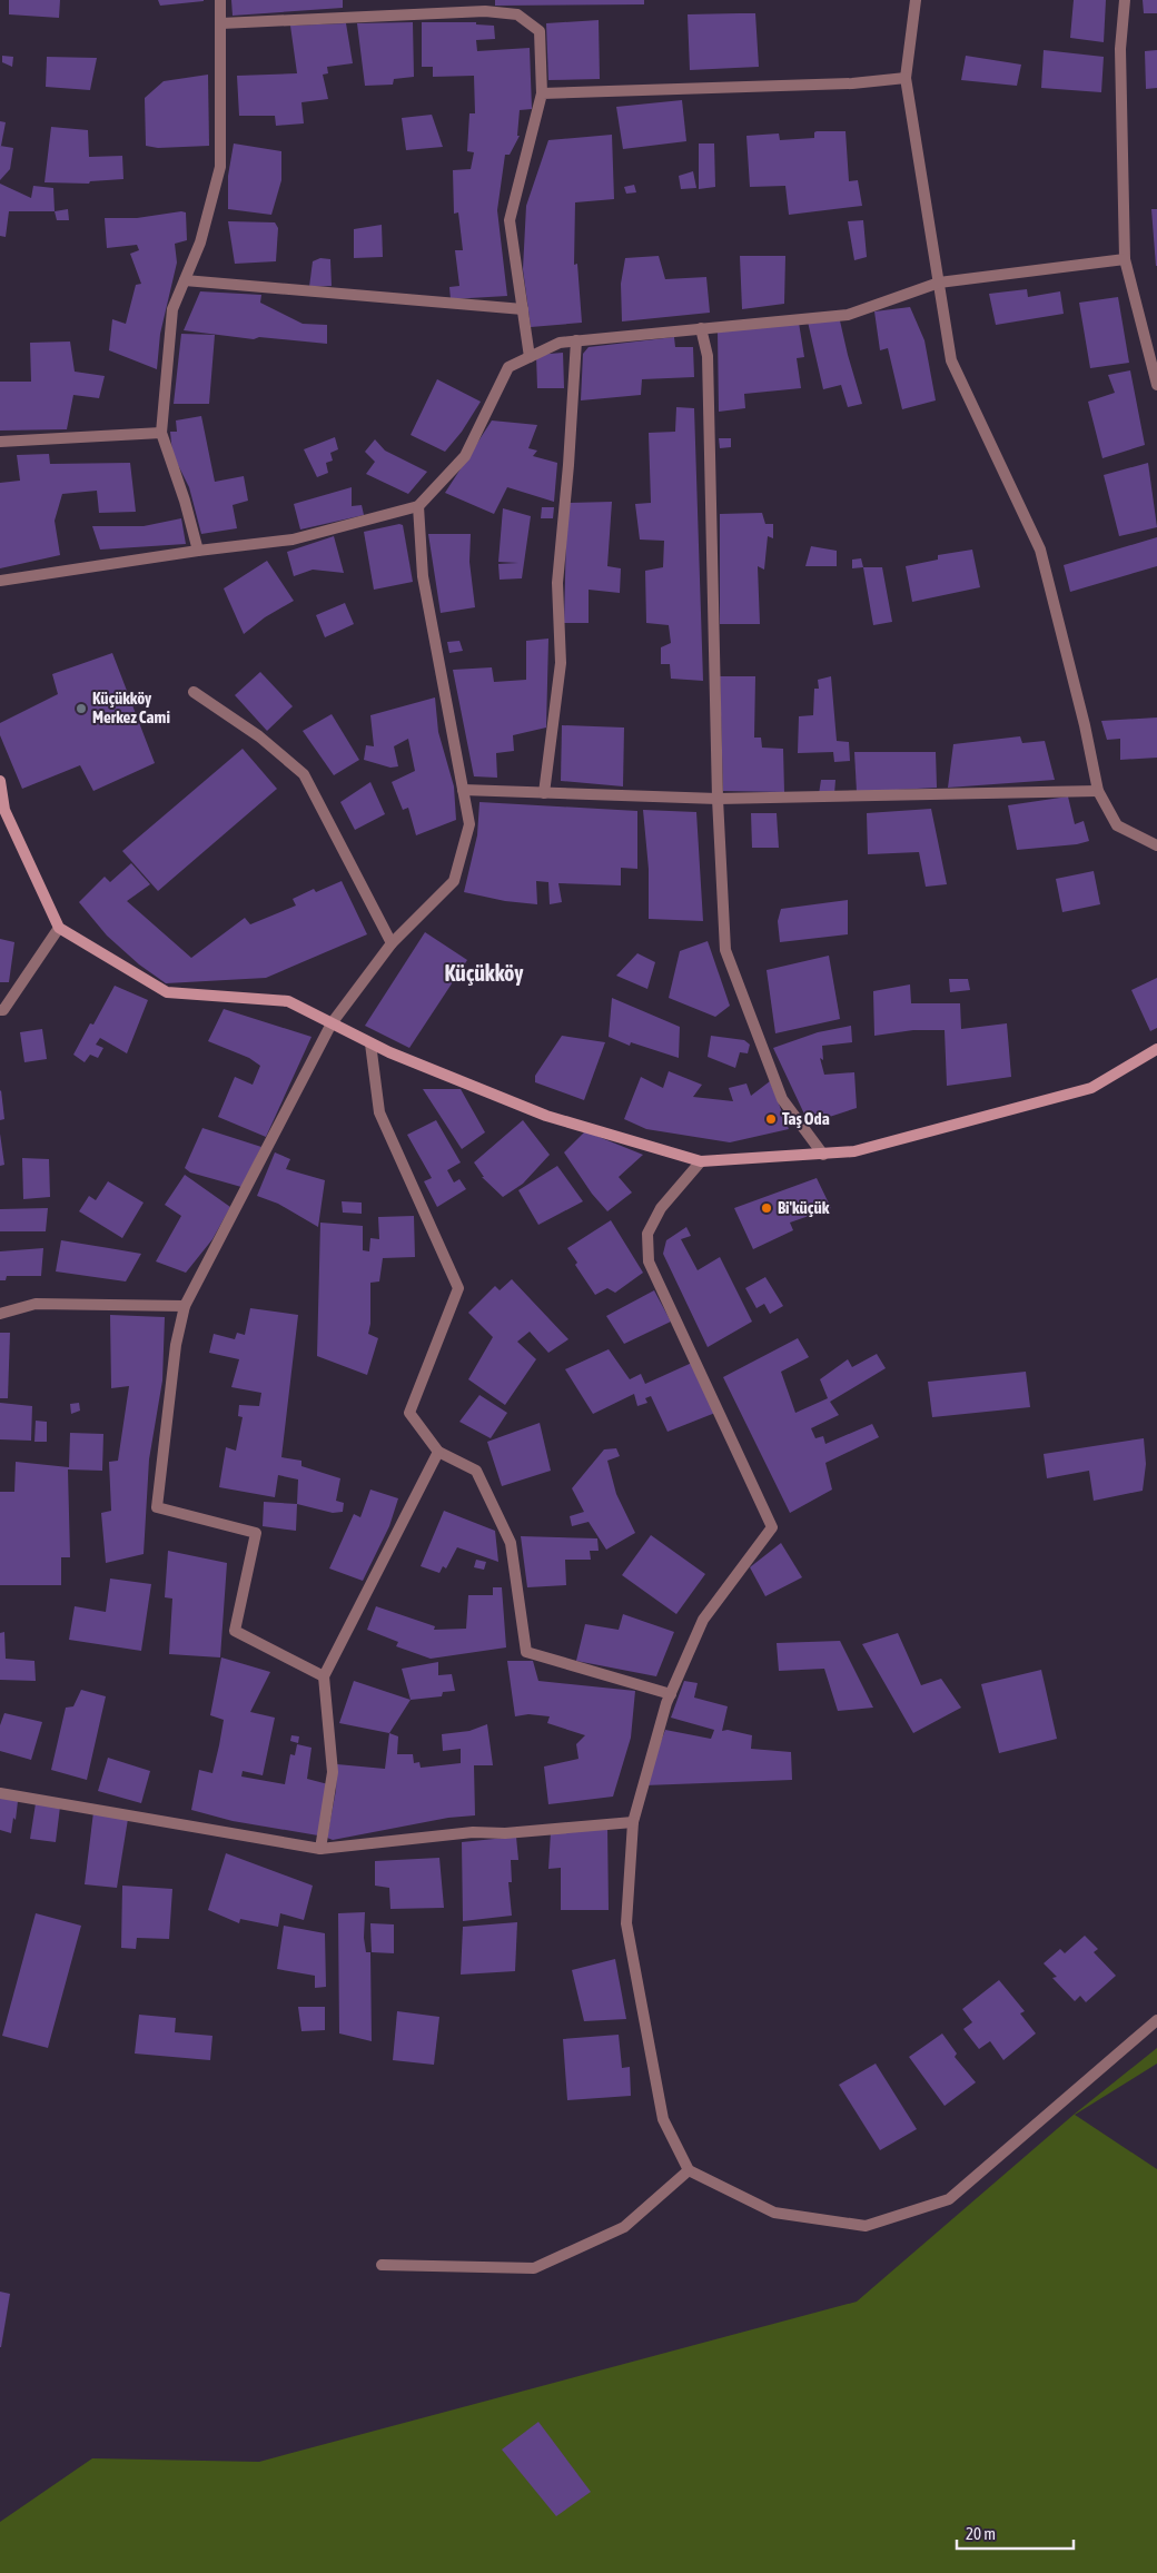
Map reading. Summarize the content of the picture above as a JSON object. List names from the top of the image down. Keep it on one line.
{"districts":["Küçükköy"],"places":["Küçükköy Merkez Cami","Taş Oda","Bi'küçük"],"scale_bar":"20 m"}
